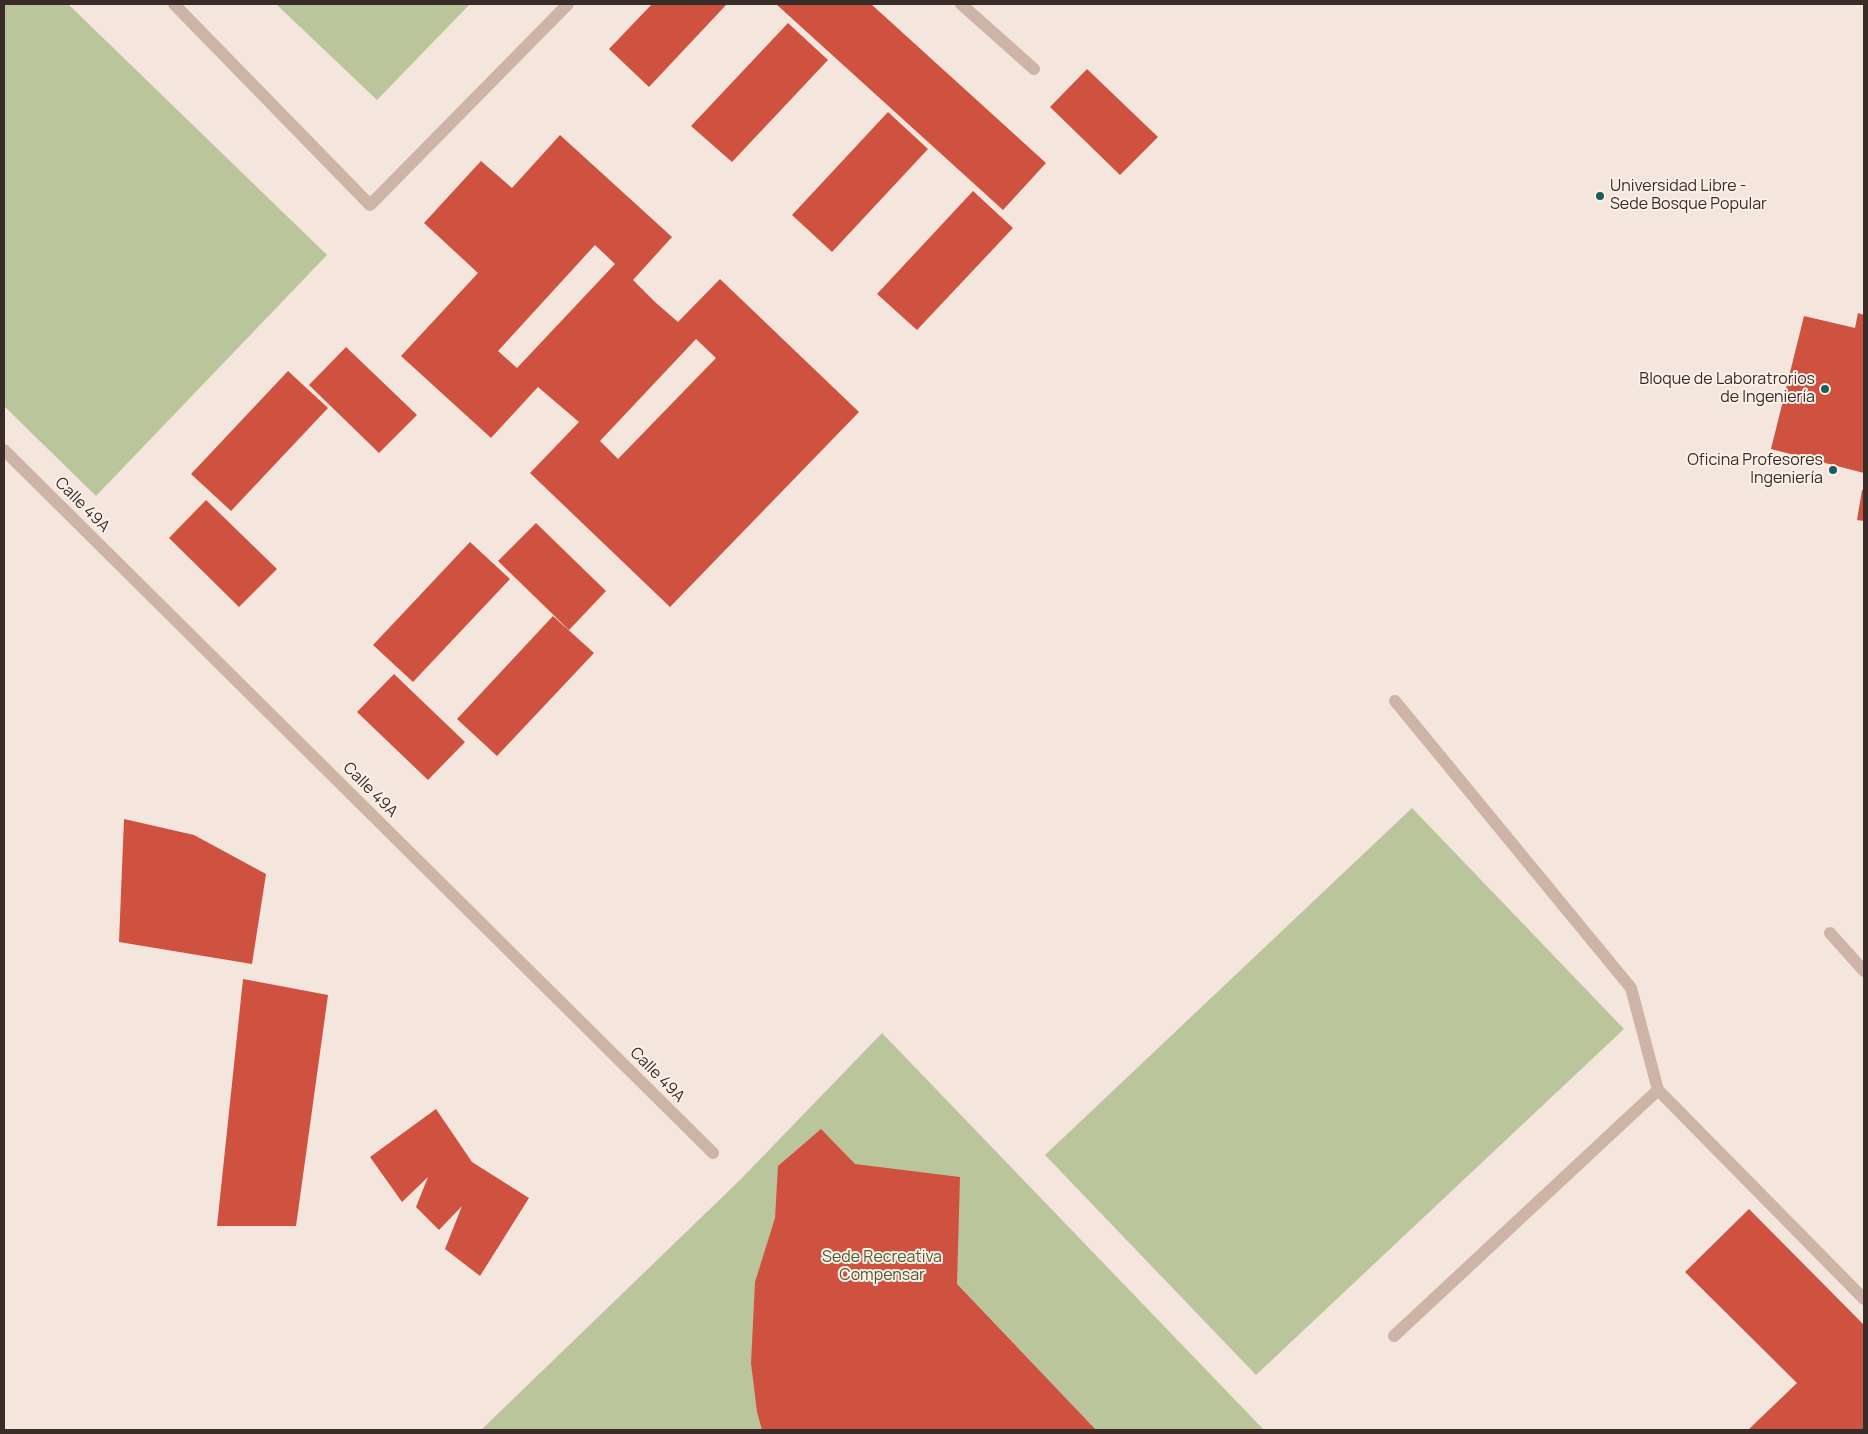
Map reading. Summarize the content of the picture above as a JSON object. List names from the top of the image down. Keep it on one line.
{"streets":{"street":["Calle 49A"]},"parks":["Sede Recreativa Compensar"],"places":["Universidad Libre - Sede Bosque Popular","Bloque de Laboratrorios de Ingeniería","Oficina Profesores Ingeniería"]}
